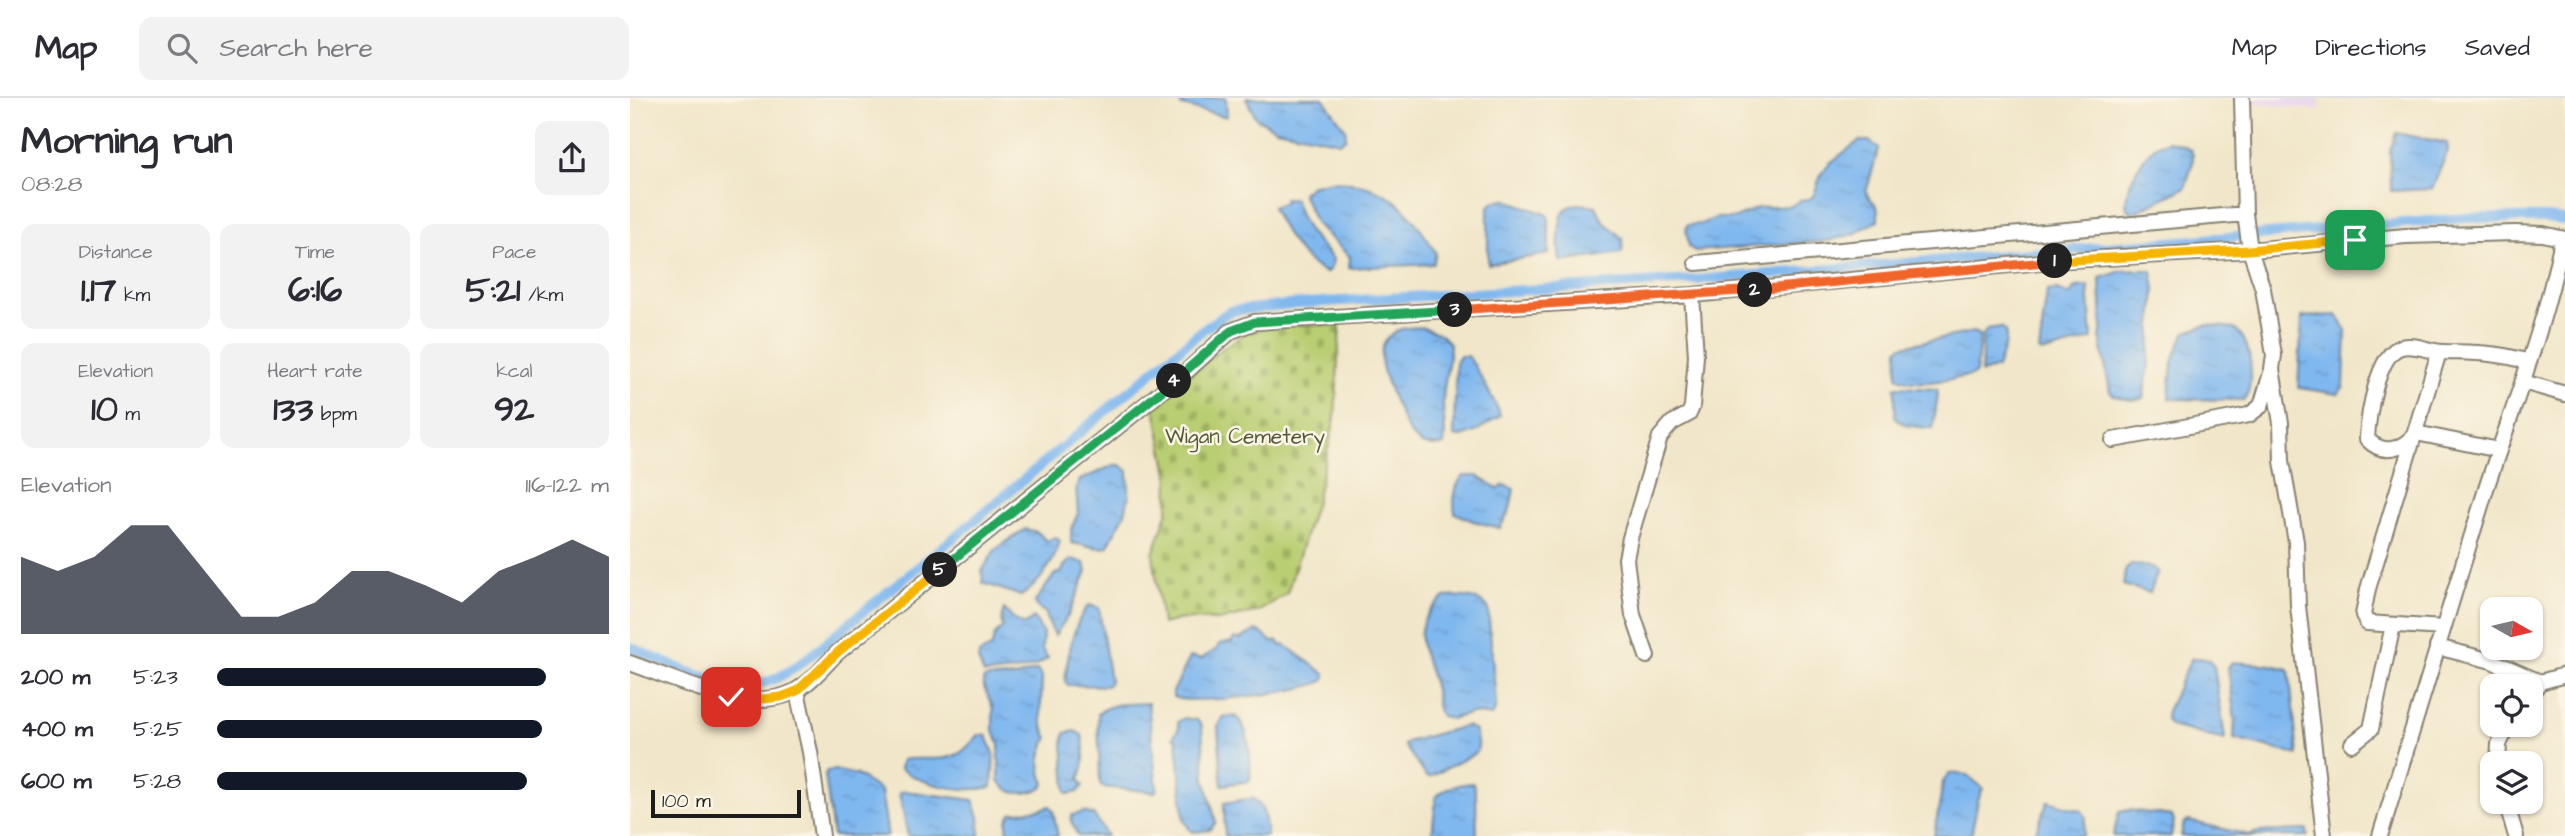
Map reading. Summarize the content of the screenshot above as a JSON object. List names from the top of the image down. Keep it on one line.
{"parks":["Wigan Cemetery"],"scale_bar":"100 m","north":"right","page":{"header":"Map","search":"Search here","nav":["Map","Directions","Saved"],"heading":["Morning run","08:28"],"stats":[["Distance","1.17 km"],["Time","6:16"],["Pace","5:21 /km"],["Elevation","10 m"],["Heart rate","133 bpm"],["kcal","92"]],"pins":["1","2","3","4","5"],"chart":["Elevation","116–122 m"],"list":[{"name":"200 m","note":"5:23"},{"name":"400 m","note":"5:25"},{"name":"600 m","note":"5:28"}],"scale":"100 m"}}
